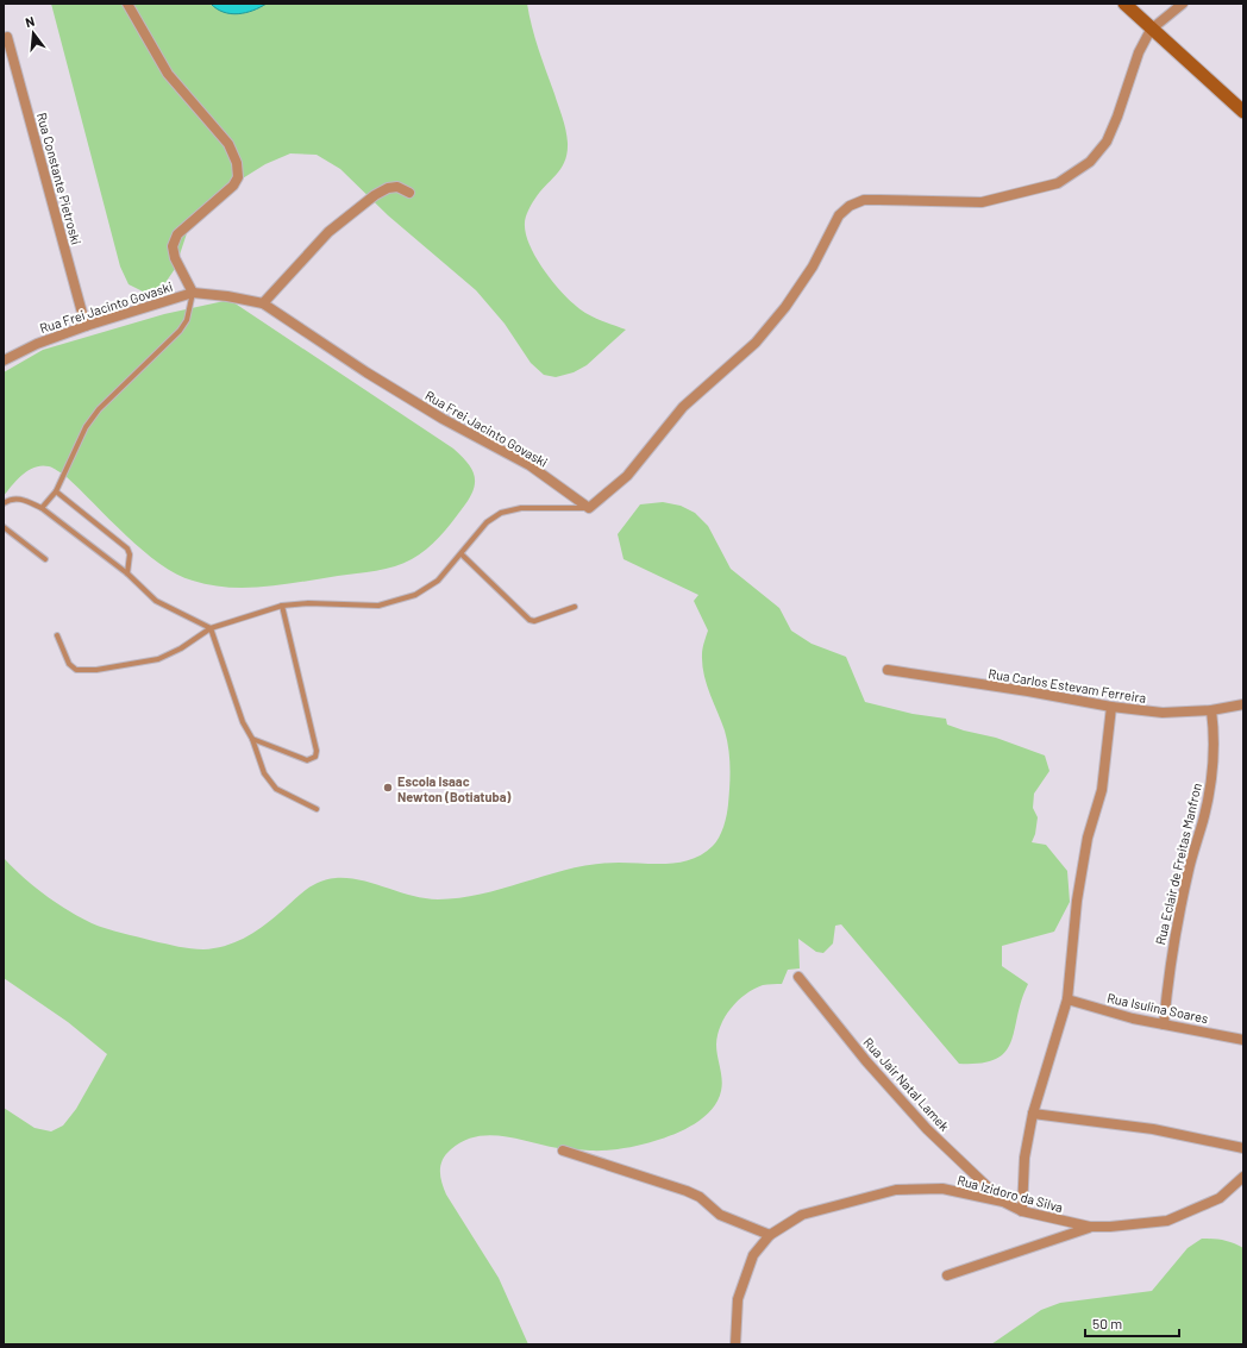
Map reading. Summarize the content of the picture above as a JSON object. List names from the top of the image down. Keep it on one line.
{"streets":{"street":["Rua Constante Pietroski","Rua Frei Jacinto Govaski","Rua Carlos Estevam Ferreira","Rua Eclair de Freitas Manfron","Rua Isulina Soares","Rua Jair Natal Lamek","Rua Izidoro da Silva"]},"crossings":[["Rua Constante Pietroski","Rua Frei Jacinto Govaski"],["Rua Carlos Estevam Ferreira","Rua Eclair de Freitas Manfron"],["Rua Eclair de Freitas Manfron","Rua Isulina Soares"],["Rua Jair Natal Lamek","Rua Izidoro da Silva"]],"places":["Escola Isaac Newton (Botiatuba)"],"scale_bar":"50 m","north":"top"}
